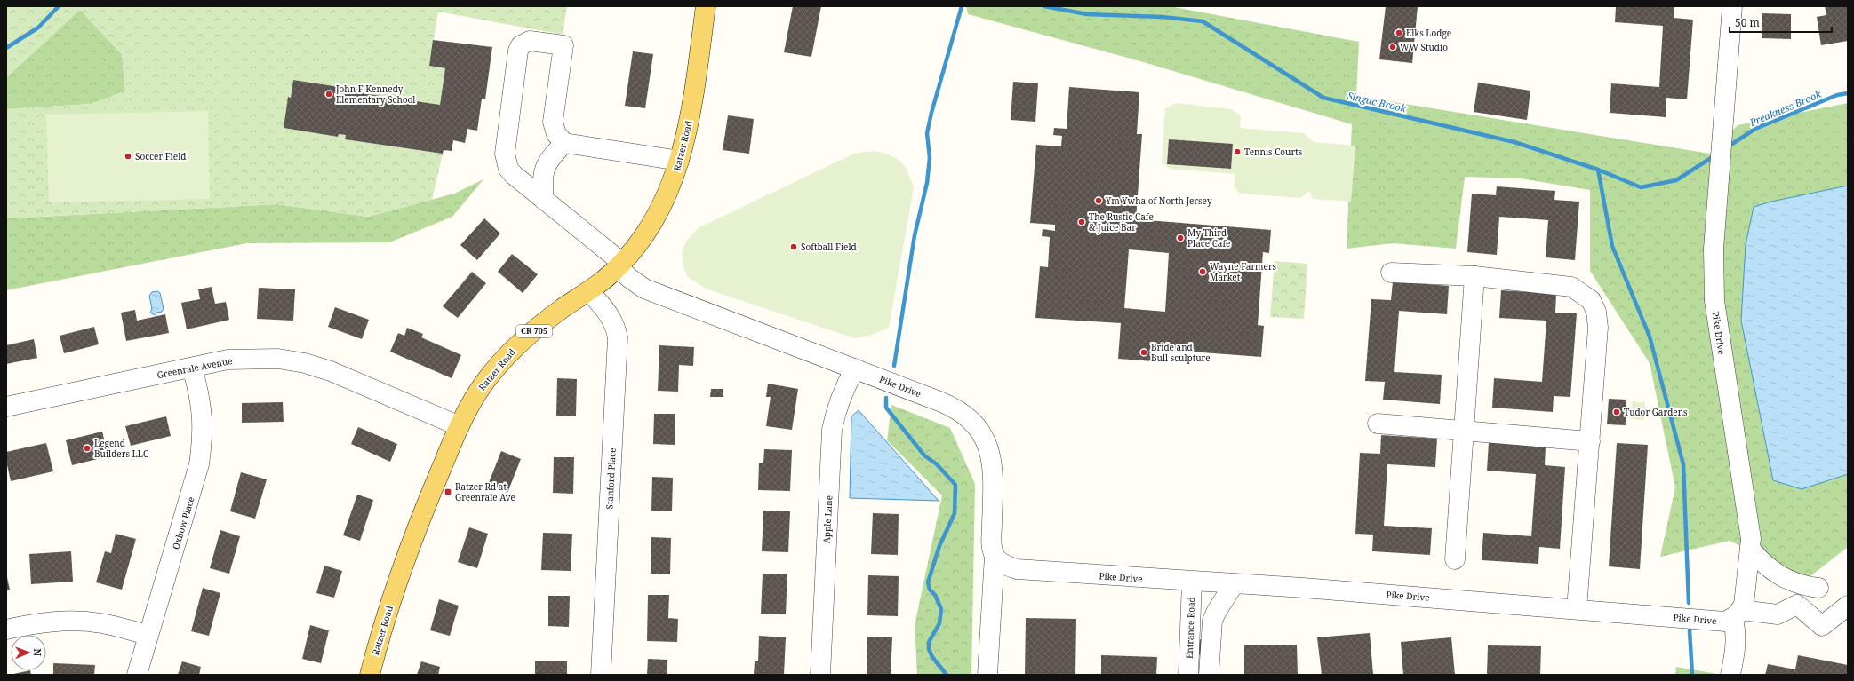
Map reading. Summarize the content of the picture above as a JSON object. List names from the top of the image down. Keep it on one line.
{"streets":{"main road":["Ratzer Road","CR 705"],"street":["Pike Drive","Greenrale Avenue","Stanford Place","Apple Lane","Oxbow Place","Entrance Road"]},"crossings":[["Ratzer Road","Pike Drive"],["Ratzer Road","Greenrale Avenue"],["Ratzer Road","Stanford Place"],["Pike Drive","Apple Lane"],["Pike Drive","Entrance Road"],["Greenrale Avenue","Oxbow Place"]],"water":["Singac Brook","Preakness Brook"],"places":{"other":["Elks Lodge","WW Studio","John F Kennedy Elementary School","Tennis Courts","Soccer Field","Ym Ywha of North Jersey","The Rustic Cafe & Juice Bar","My Third Place Cafe","Softball Field","Wayne Farmers Market","Bride and Bull sculpture","Tudor Gardens","Legend Builders LLC"],"transit":["Ratzer Rd at Greenrale Ave"]},"scale_bar":"50 m","north":"right"}
